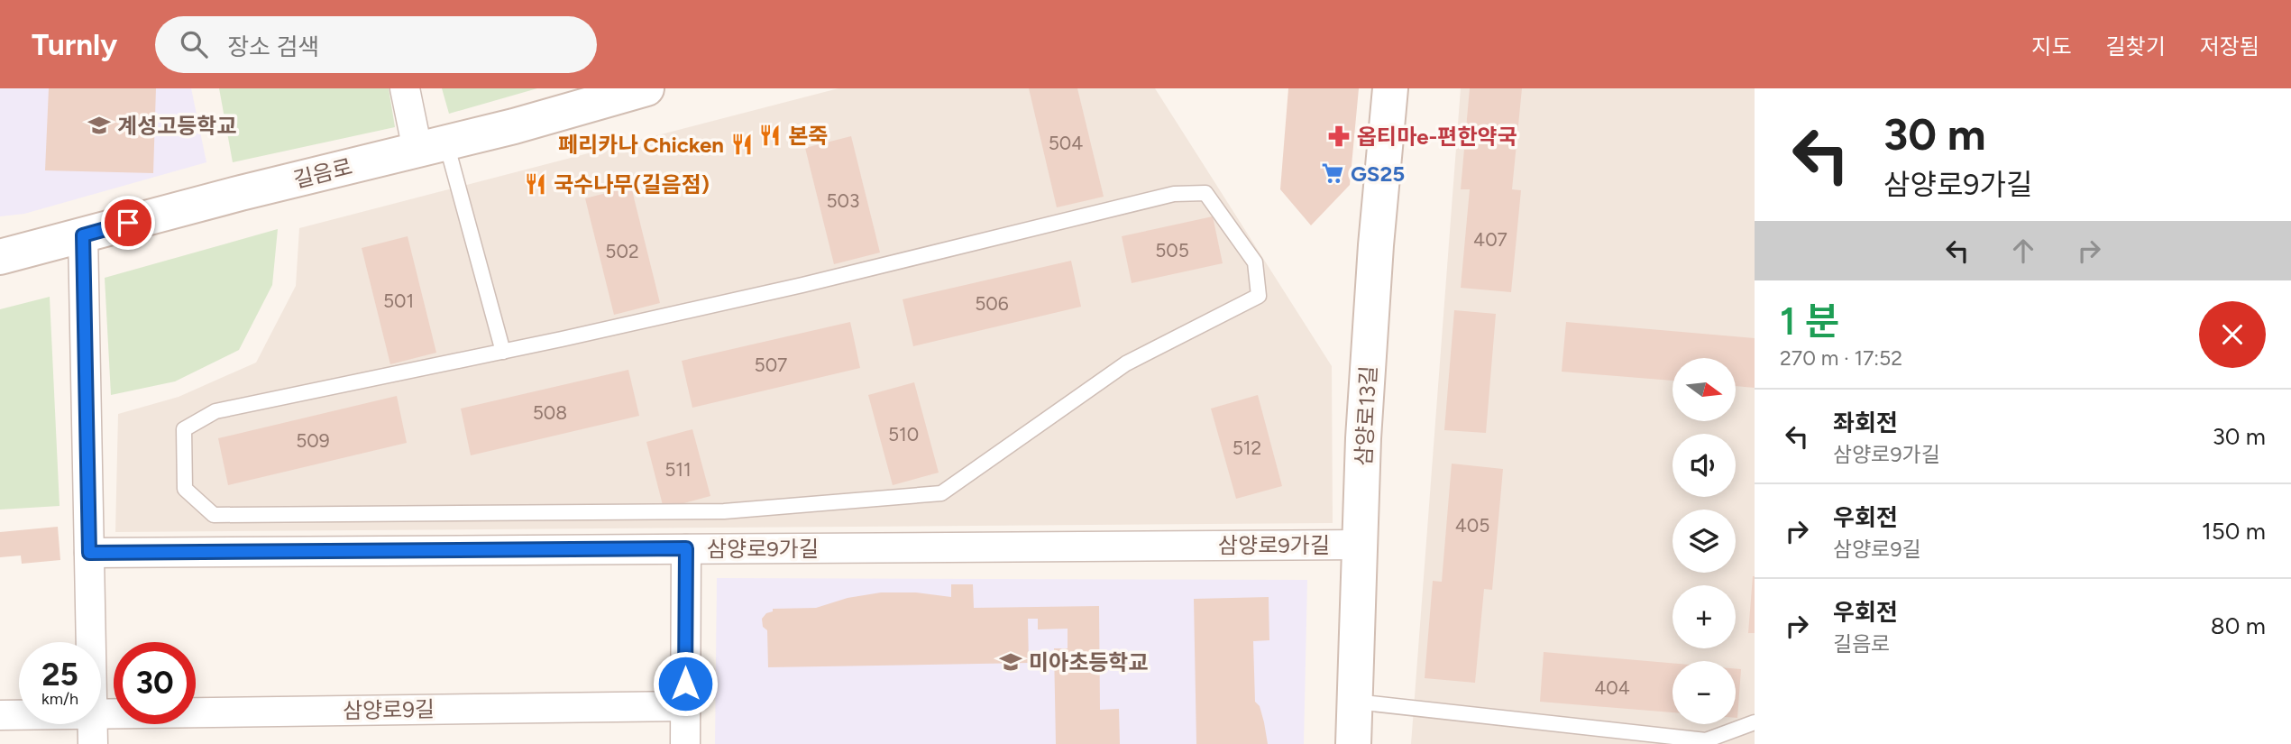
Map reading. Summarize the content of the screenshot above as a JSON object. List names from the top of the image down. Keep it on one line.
{"streets":{"street":["길음로","삼양로13길","삼양로9가길","삼양로9길"]},"crossings":[["삼양로13길","삼양로9가길"]],"places":{"school or university":["계성고등학교","미아초등학교"],"restaurant":["본죽","페리카나 Chicken","국수나무(길음점)"],"pharmacy":["옵티마e-편한약국"],"supermarket":["GS25"]},"house_numbers":["504","503","407","505","502","501","506","507","508","510","509","512","511","405","404"],"north":"right","page":{"header":"Turnly","search":"장소 검색","nav":["지도","길찾기","저장됨"],"turn":["30 m","삼양로9가길"],"heading":["1 분","270 m · 17:52"],"map_buttons":["+","−"],"list":[{"name":"좌회전","note":"삼양로9가길","value":"30 m"},{"name":"우회전","note":"삼양로9길","value":"150 m"},{"name":"우회전","note":"길음로","value":"80 m"}],"speed":"25 km/h","limit":"30"}}
